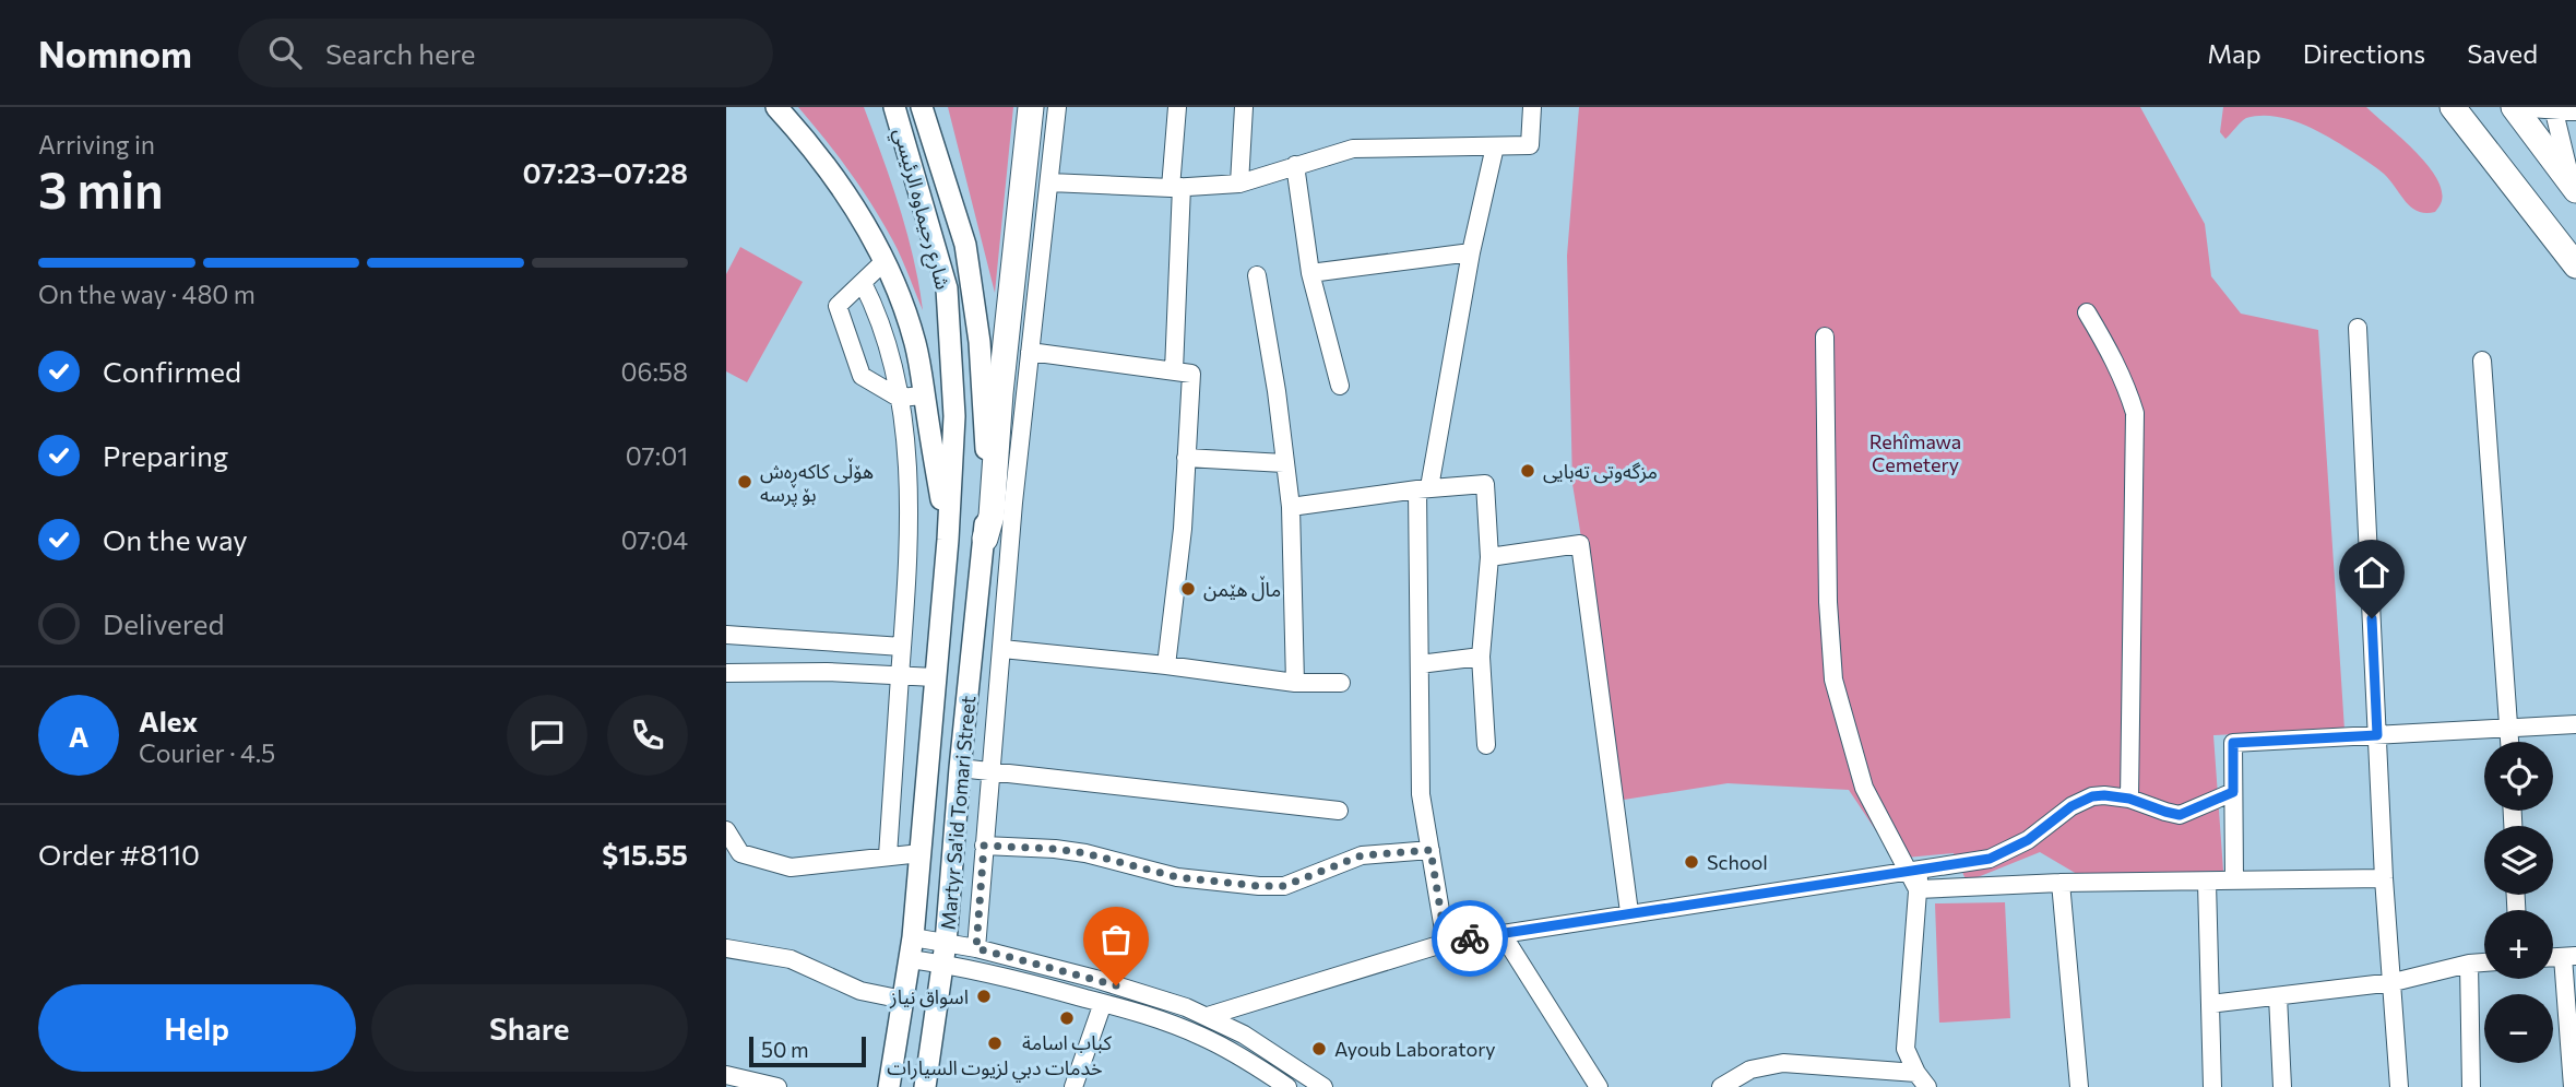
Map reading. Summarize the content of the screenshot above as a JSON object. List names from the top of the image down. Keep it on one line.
{"streets":{"main road":["شارع رحيماوه الرئيسي","Martyr Sa'id Tomari Street"]},"crossings":[["شارع رحيماوه الرئيسي","Martyr Sa'id Tomari Street"]],"parks":["Rehîmawa Cemetery"],"places":["مزگەوتی تەبایی","هۆڵی کاکەڕەش بۆ پرسە","ماڵ هێمن","School","اسواق نياز","كباب اسامة","خدمات دبي لزيوت السيارات","Ayoub Laboratory"],"scale_bar":"50 m","page":{"header":"Nomnom","search":"Search here","nav":["Map","Directions","Saved"],"heading":["3 min","Arriving in","07:23–07:28"],"panel":["Alex","Courier · 4.5","Order #8110","$15.55"],"bar":"On the way · 480 m","list":[["Confirmed","06:58"],["Preparing","07:01"],["On the way","07:04"],"Delivered"],"round":"A","map_buttons":["+","−"],"buttons":["Help","Share"],"scale":"50 m"}}
